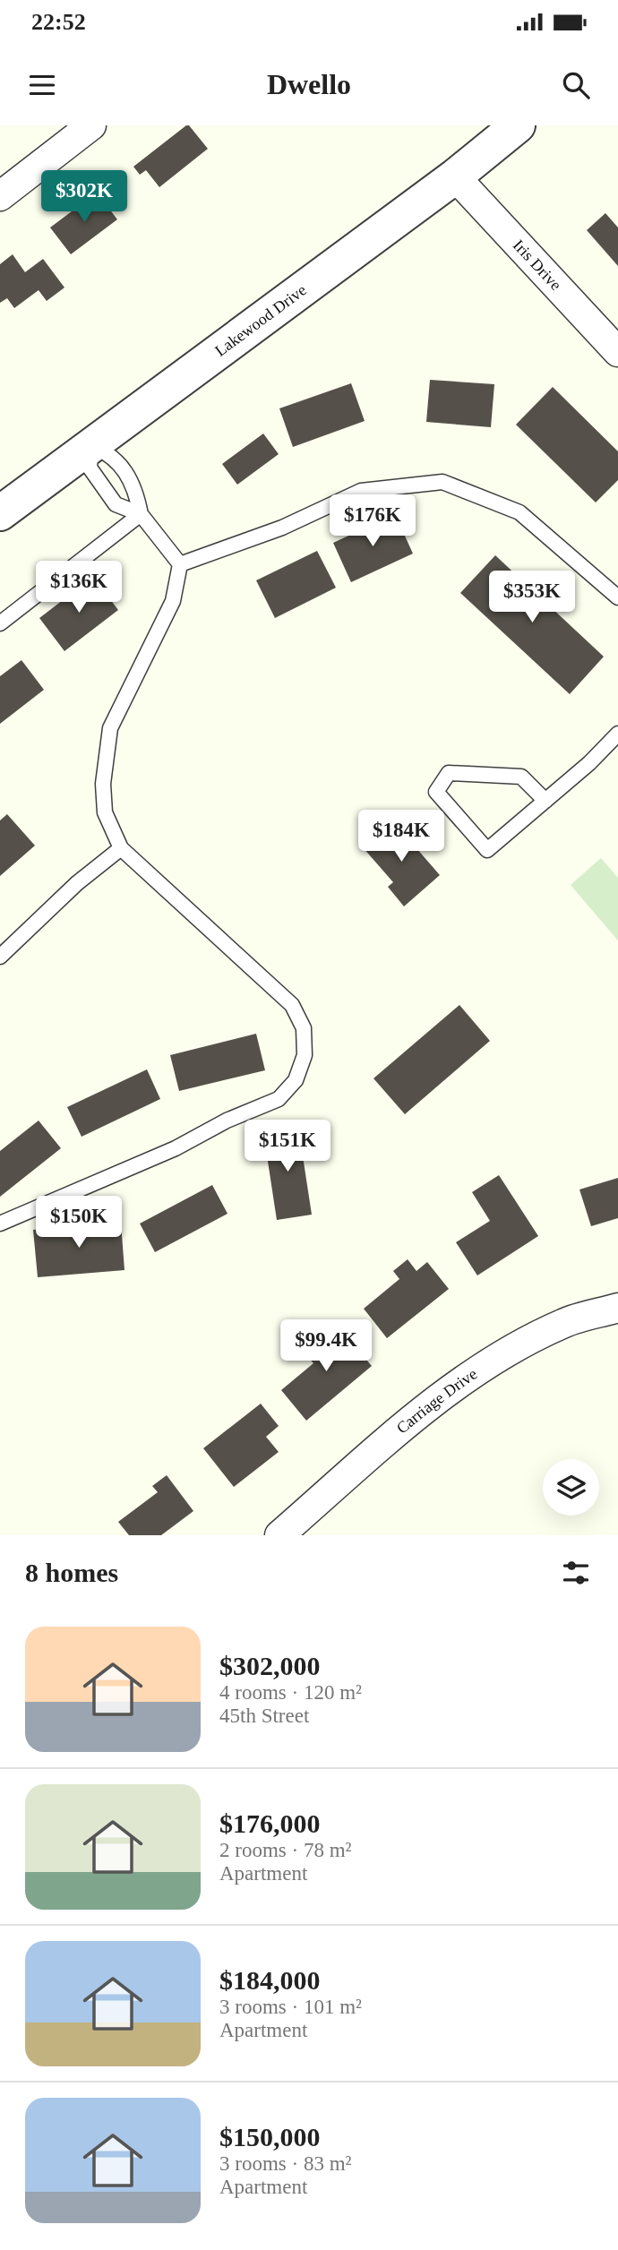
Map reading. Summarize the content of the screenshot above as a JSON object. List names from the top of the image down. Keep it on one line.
{"streets":{"street":["Iris Drive","Lakewood Drive","Carriage Drive"]},"crossings":[["Iris Drive","Lakewood Drive"]],"page":{"status":"22:52","header":"Dwello","price":["$302K","$176K","$136K","$353K","$184K","$151K","$150K","$99.4K"],"heading":"8 homes","list":[{"name":"$302,000","note":"4 rooms · 120 m² · 45th Street"},{"name":"$176,000","note":"2 rooms · 78 m² · Apartment"},{"name":"$184,000","note":"3 rooms · 101 m² · Apartment"},{"name":"$150,000","note":"3 rooms · 83 m² · Apartment"}]}}
